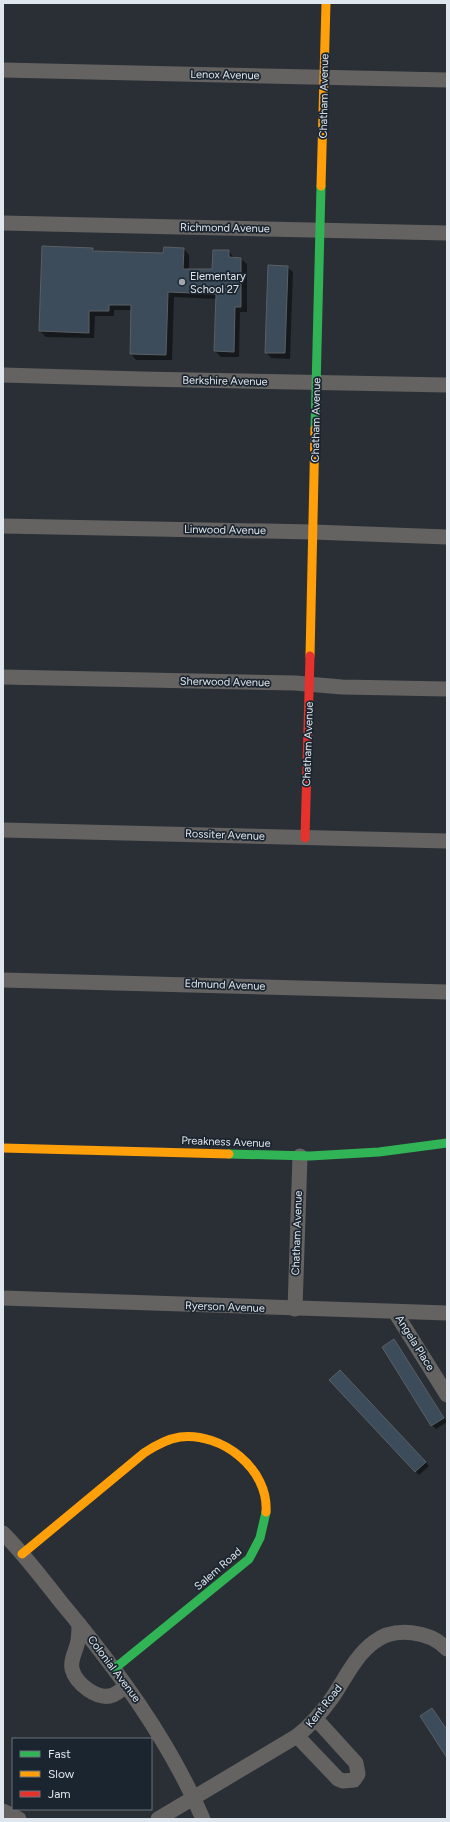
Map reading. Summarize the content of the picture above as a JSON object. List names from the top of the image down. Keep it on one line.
{"streets":{"street":["Lenox Avenue","Chatham Avenue","Richmond Avenue","Berkshire Avenue","Linwood Avenue","Sherwood Avenue","Rossiter Avenue","Edmund Avenue","Preakness Avenue","Ryerson Avenue","Angela Place","Salem Road","Colonial Avenue","Kent Road"]},"crossings":[["Lenox Avenue","Chatham Avenue"],["Chatham Avenue","Richmond Avenue"],["Chatham Avenue","Berkshire Avenue"],["Chatham Avenue","Linwood Avenue"],["Chatham Avenue","Sherwood Avenue"],["Chatham Avenue","Rossiter Avenue"],["Chatham Avenue","Preakness Avenue"],["Chatham Avenue","Ryerson Avenue"],["Ryerson Avenue","Angela Place"],["Salem Road","Colonial Avenue"],["Colonial Avenue","Kent Road"]],"places":["Elementary School 27"],"legend":["Fast","Slow","Jam"]}
